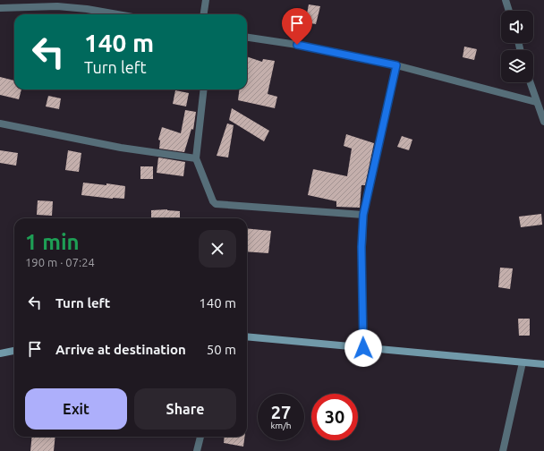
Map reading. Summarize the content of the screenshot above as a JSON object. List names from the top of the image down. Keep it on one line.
{"page":{"turn":["140 m","Turn left"],"heading":["1 min","190 m · 07:24"],"list":[{"name":"Turn left","value":"140 m"},{"name":"Arrive at destination","value":"50 m"}],"buttons":["Exit","Share"],"speed":"27 km/h","limit":"30"}}
